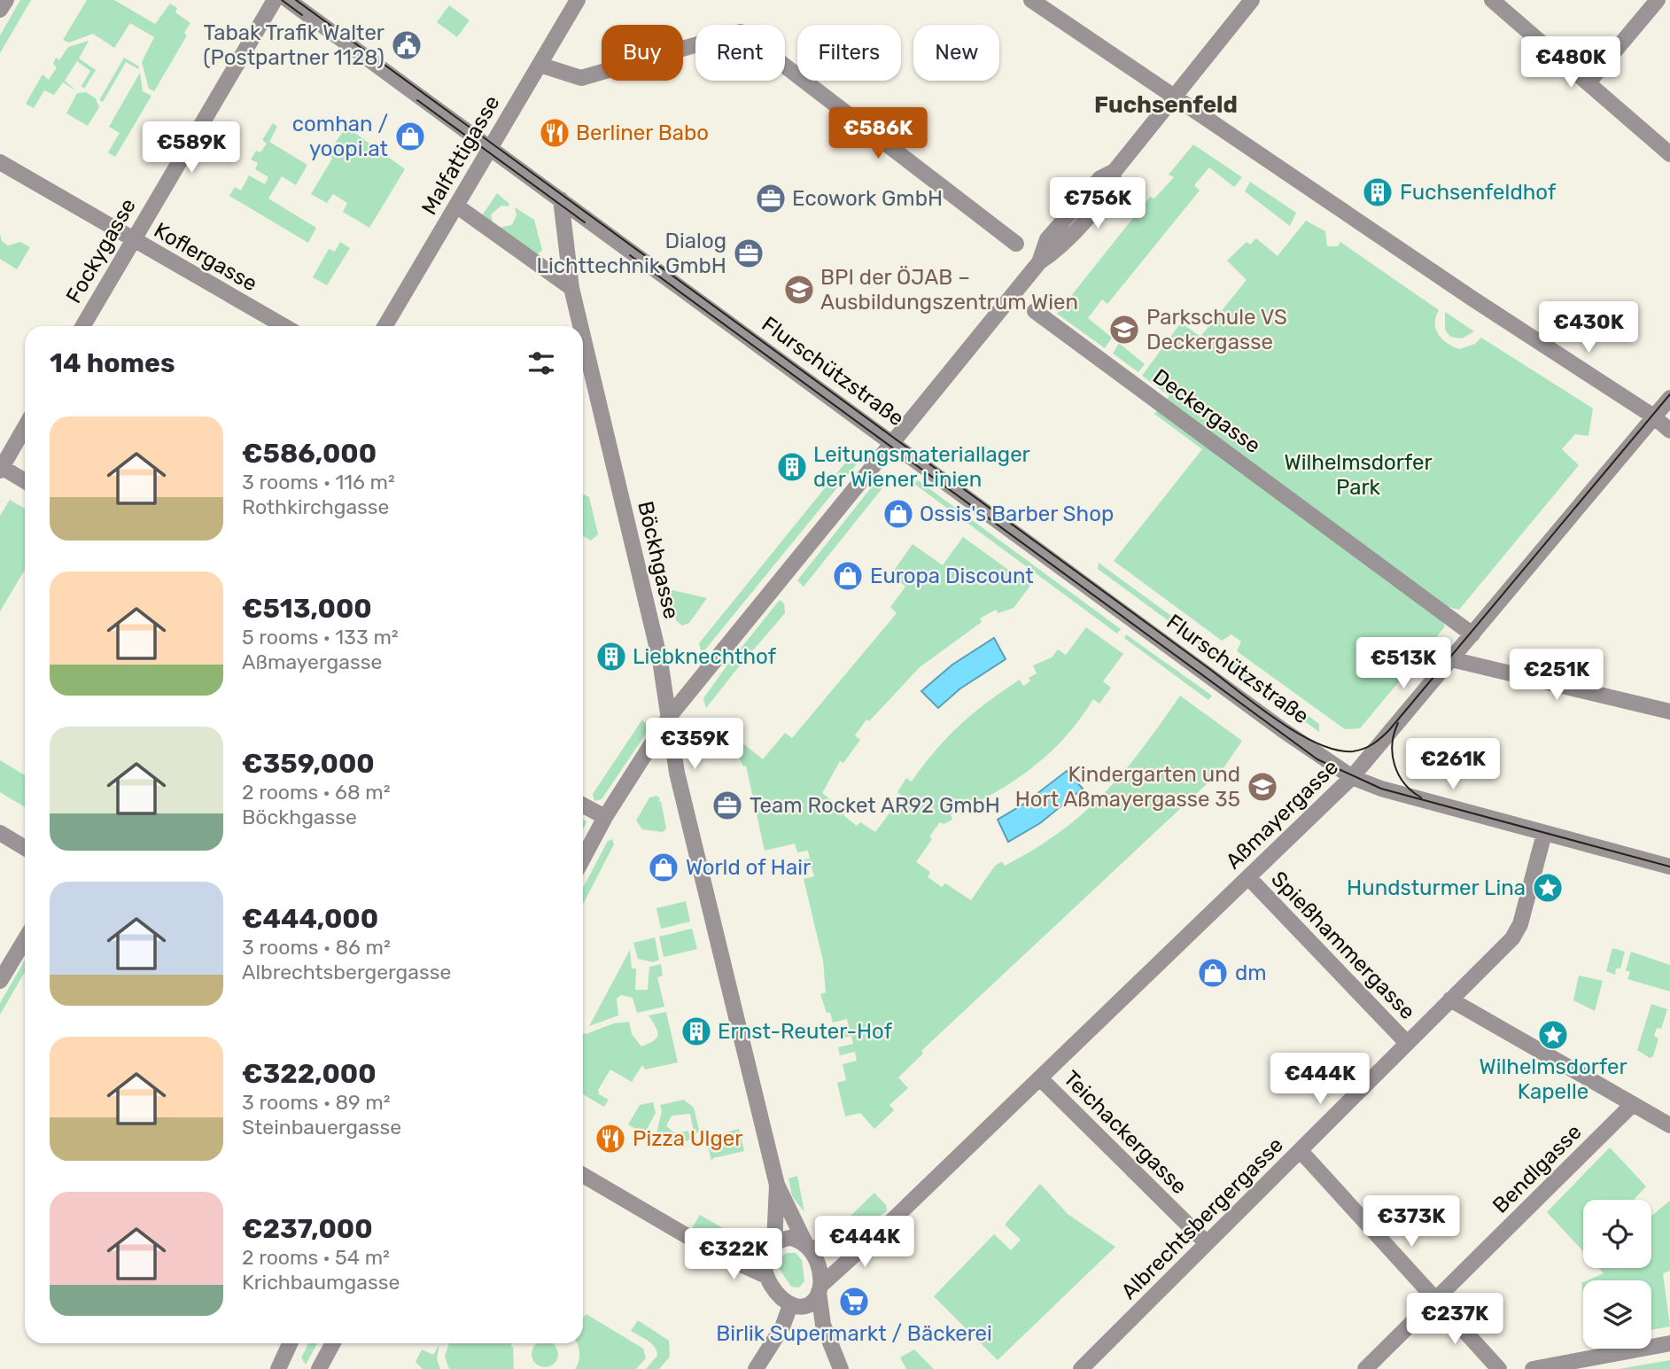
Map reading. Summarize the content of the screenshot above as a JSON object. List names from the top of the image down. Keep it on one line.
{"streets":{"street":["Malfattigasse","Fockygasse","Koflergasse","Flurschützstraße","Deckergasse","Böckhgasse","Aßmayergasse","Spießhammergasse","Teichackergasse","Bendlgasse","Albrechtsbergergasse"]},"crossings":[["Malfattigasse","Flurschützstraße"],["Fockygasse","Koflergasse"],["Flurschützstraße","Böckhgasse"],["Flurschützstraße","Aßmayergasse"],["Flurschützstraße","Albrechtsbergergasse"],["Deckergasse","Aßmayergasse"],["Böckhgasse","Aßmayergasse"],["Aßmayergasse","Spießhammergasse"],["Aßmayergasse","Teichackergasse"],["Spießhammergasse","Albrechtsbergergasse"],["Teichackergasse","Albrechtsbergergasse"]],"districts":["Fuchsenfeld"],"parks":["Wilhelmsdorfer Park"],"places":{"public building":["Tabak Trafik Walter (Postpartner 1128)"],"restaurant":["Berliner Babo","Pizza Ulger"],"shop":["comhan / yoopi.at","Ossis's Barber Shop","Europa Discount","World of Hair","dm"],"building":["Fuchsenfeldhof","Leitungsmateriallager der Wiener Linien","Liebknechthof","Ernst-Reuter-Hof"],"office":["Ecowork GmbH","Dialog Lichttechnik GmbH","Team Rocket AR92 GmbH"],"school or university":["BPI der ÖJAB – Ausbildungszentrum Wien","Parkschule VS Deckergasse","Kindergarten und Hort Aßmayergasse 35"],"place":["Hundsturmer Lina","Wilhelmsdorfer Kapelle"],"supermarket":["Birlik Supermarkt / Bäckerei"]},"page":{"chip":["Buy","Rent","Filters","New"],"price":["€480K","€586K","€589K","€756K","€430K","€513K","€251K","€359K","€261K","€444K","€373K","€444K","€322K","€237K"],"heading":"14 homes","list":[{"name":"€586,000","note":"3 rooms · 116 m² · Rothkirchgasse"},{"name":"€513,000","note":"5 rooms · 133 m² · Aßmayergasse"},{"name":"€359,000","note":"2 rooms · 68 m² · Böckhgasse"},{"name":"€444,000","note":"3 rooms · 86 m² · Albrechtsbergergasse"},{"name":"€322,000","note":"3 rooms · 89 m² · Steinbauergasse"},{"name":"€237,000","note":"2 rooms · 54 m² · Krichbaumgasse"}]}}
